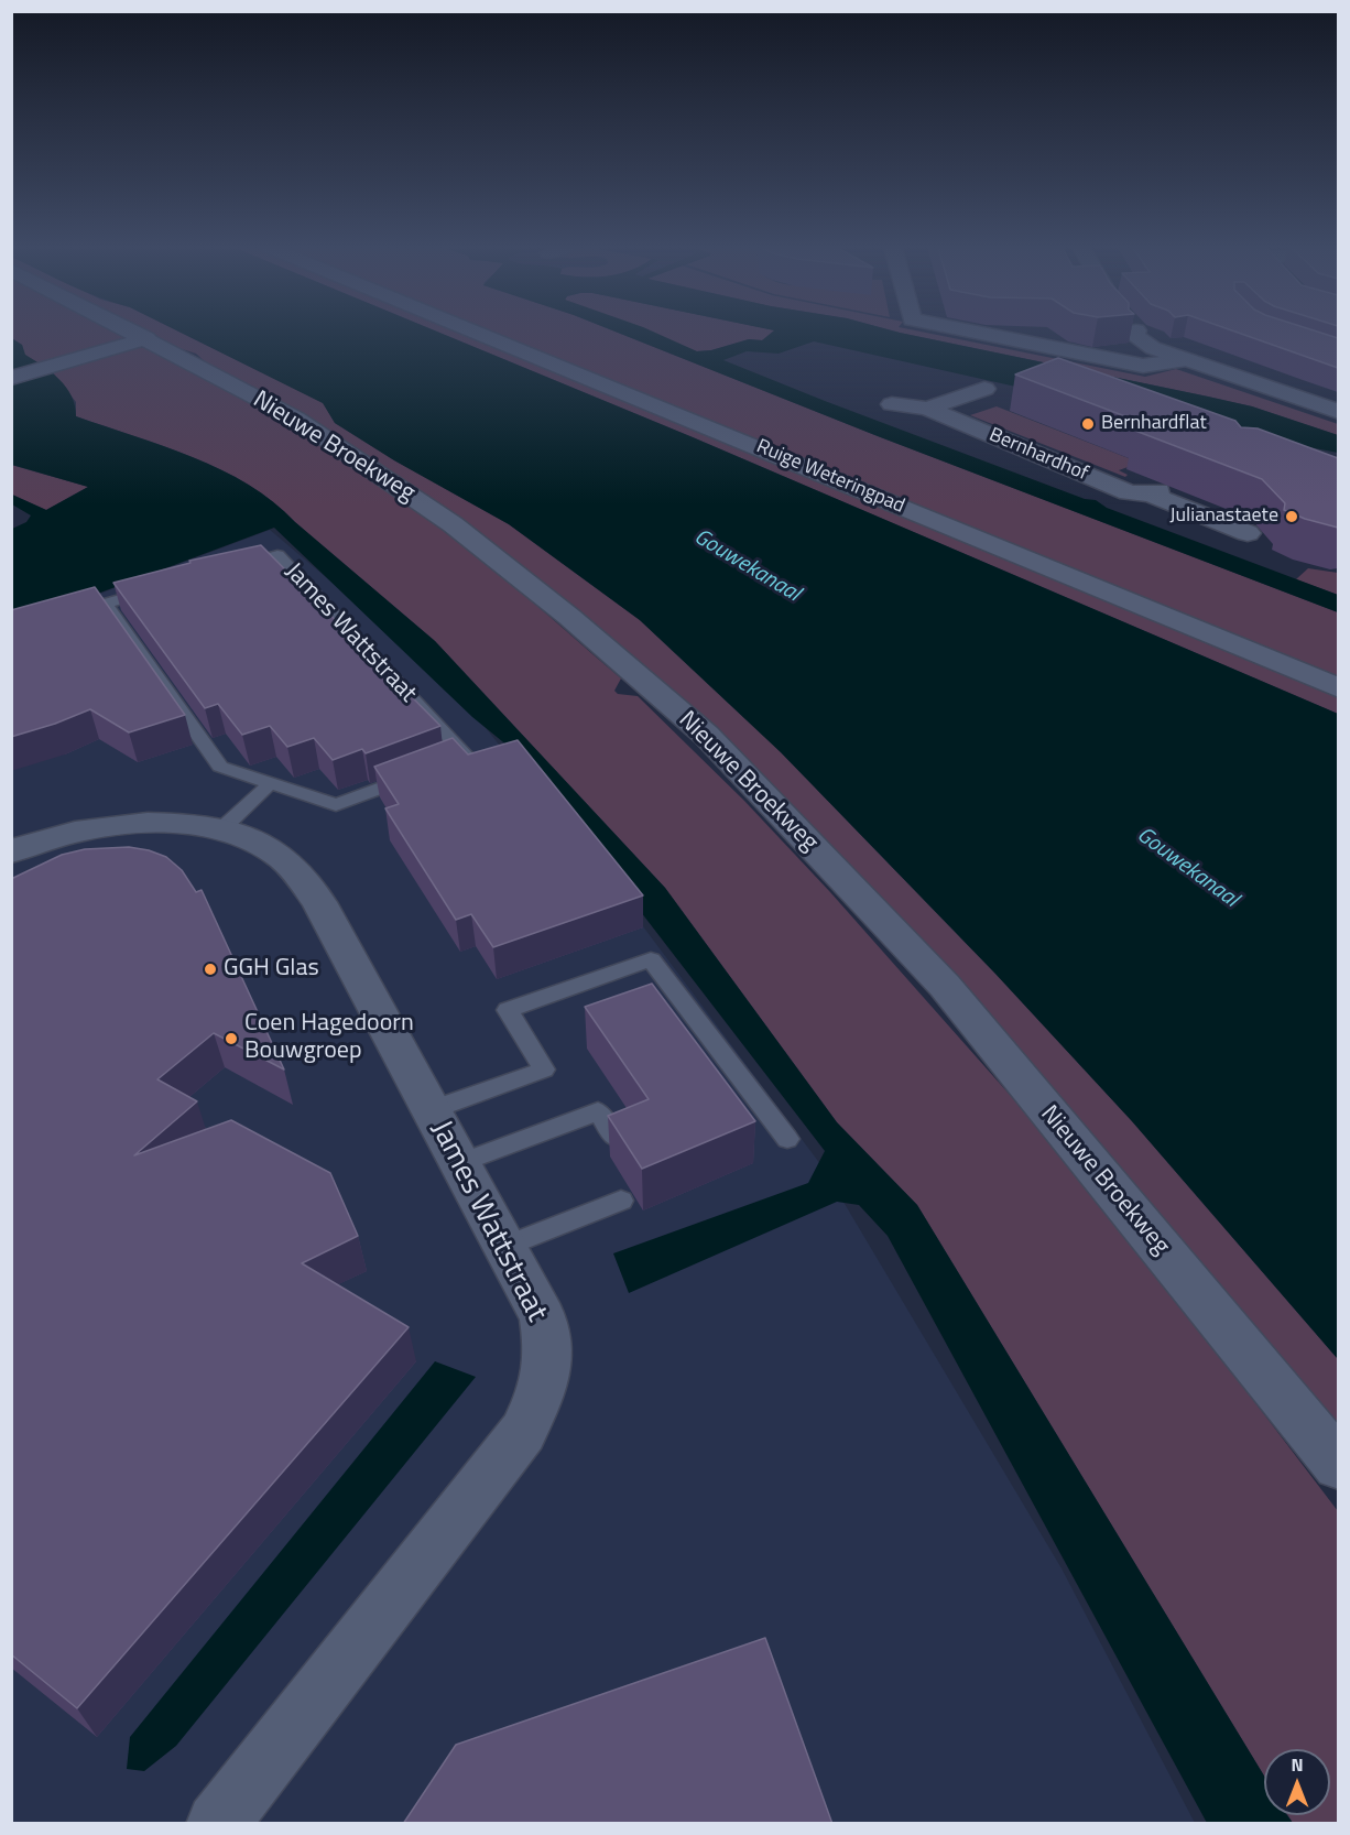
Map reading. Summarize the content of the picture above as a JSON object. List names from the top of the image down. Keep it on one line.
{"streets":{"street":["Nieuwe Broekweg","Bernhardhof","Ruige Weteringpad","James Wattstraat"]},"water":["Gouwekanaal"],"places":["Bernhardflat","Julianastaete","GGH Glas","Coen Hagedoorn Bouwgroep"],"north":"top"}
